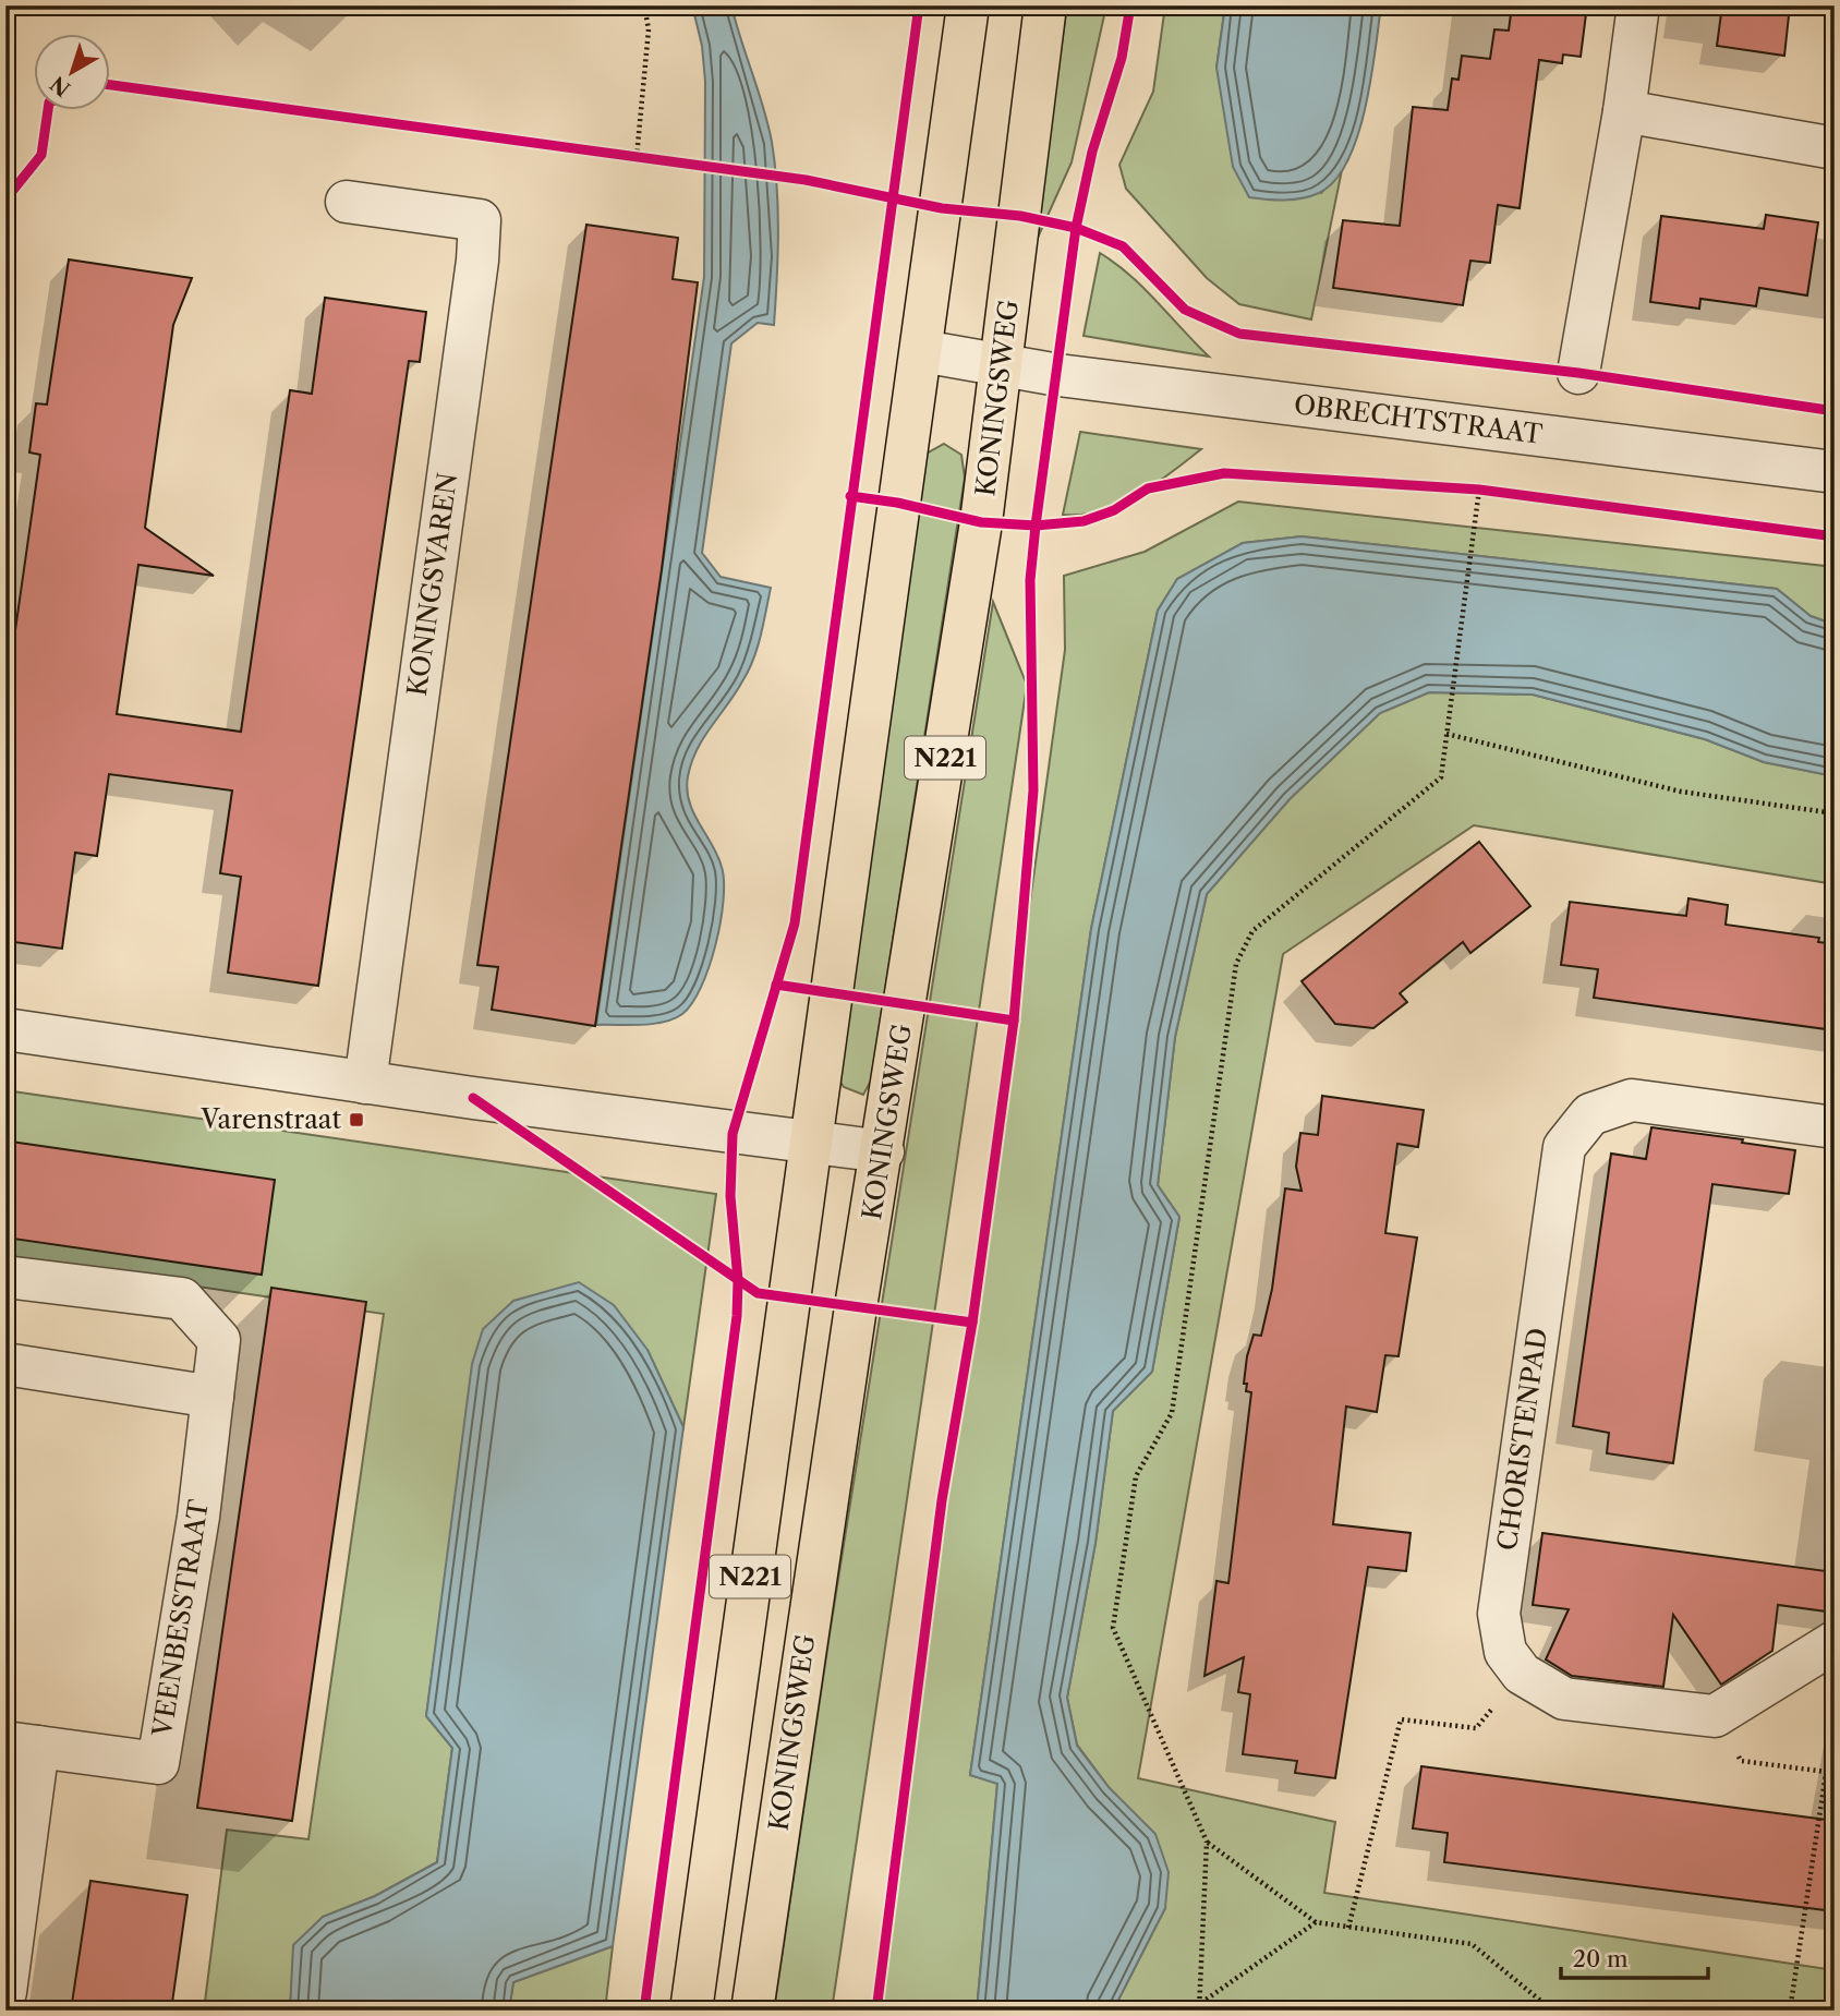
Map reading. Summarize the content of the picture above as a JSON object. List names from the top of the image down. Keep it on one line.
{"streets":{"main road":["KONINGSWEG","N221"],"street":["OBRECHTSTRAAT","KONINGSVAREN","CHORISTENPAD","VEENBESSTRAAT"]},"crossings":[["KONINGSWEG","OBRECHTSTRAAT"],["OBRECHTSTRAAT","N221"]],"places":{"transit":["Varenstraat"]},"scale_bar":"20 m","north":"bottom left"}
